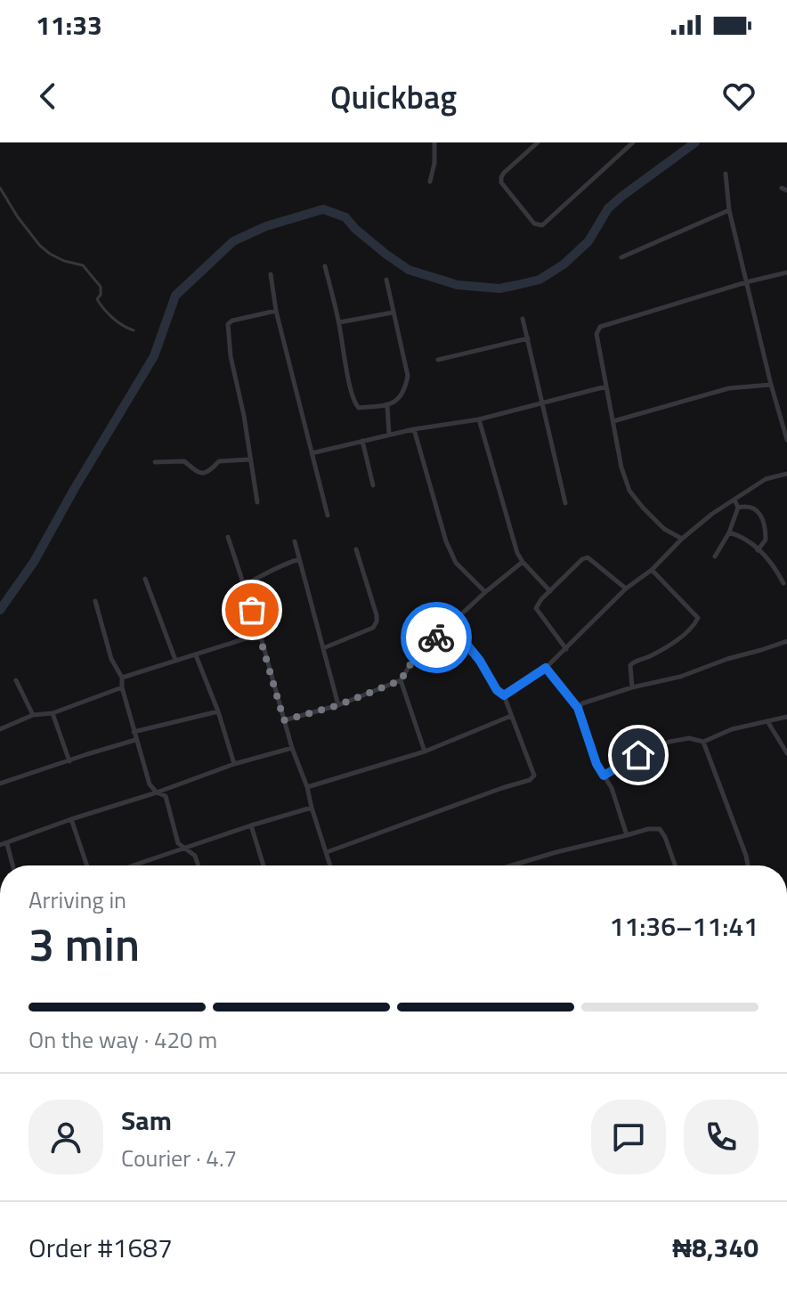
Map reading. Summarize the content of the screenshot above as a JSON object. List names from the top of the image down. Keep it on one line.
{"page":{"status":"11:33","header":"Quickbag","heading":["3 min","Arriving in","11:36–11:41"],"panel":["Sam","Courier · 4.7","Order #1687","₦8,340"],"bar":"On the way · 420 m"}}
